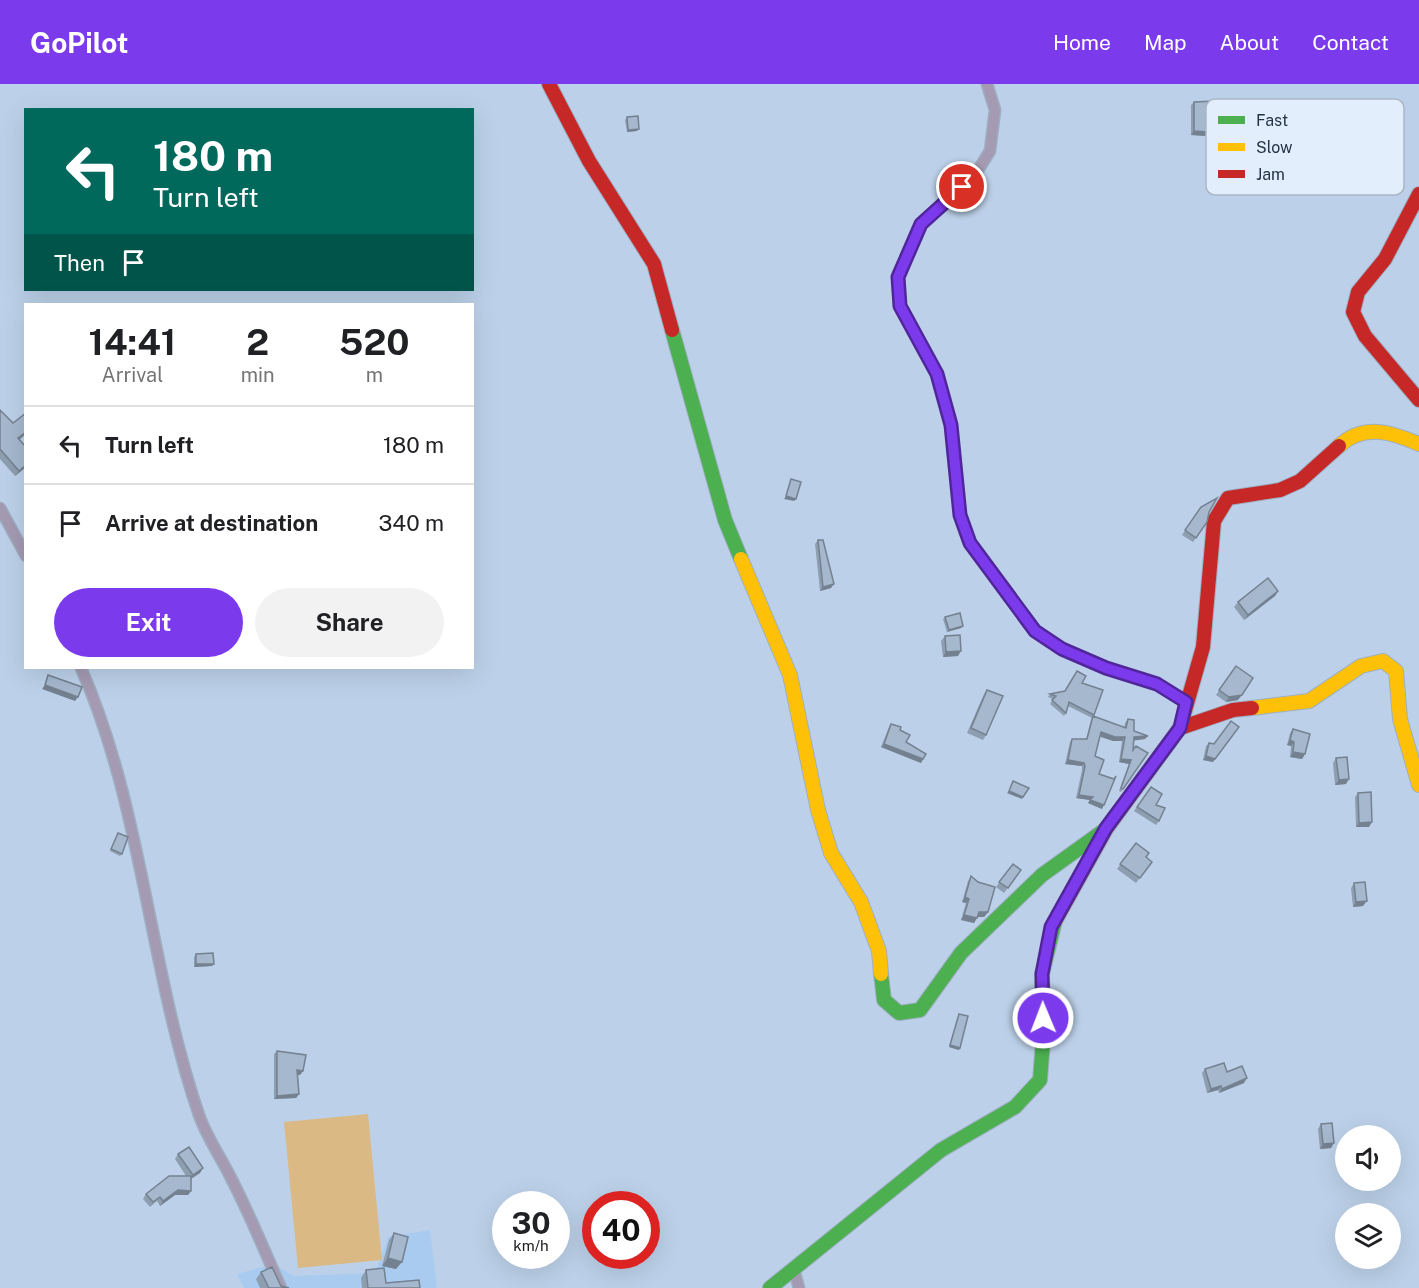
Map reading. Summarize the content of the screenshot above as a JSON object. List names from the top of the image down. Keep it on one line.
{"legend":["Fast","Slow","Jam"],"page":{"header":"GoPilot","nav":["Home","Map","About","Contact"],"turn":["180 m","Turn left"],"then":"Then","eta":["14:41","Arrival","2","min","520","m"],"list":[{"name":"Turn left","value":"180 m"},{"name":"Arrive at destination","value":"340 m"}],"buttons":["Exit","Share"],"speed":"30 km/h","limit":"40"}}
